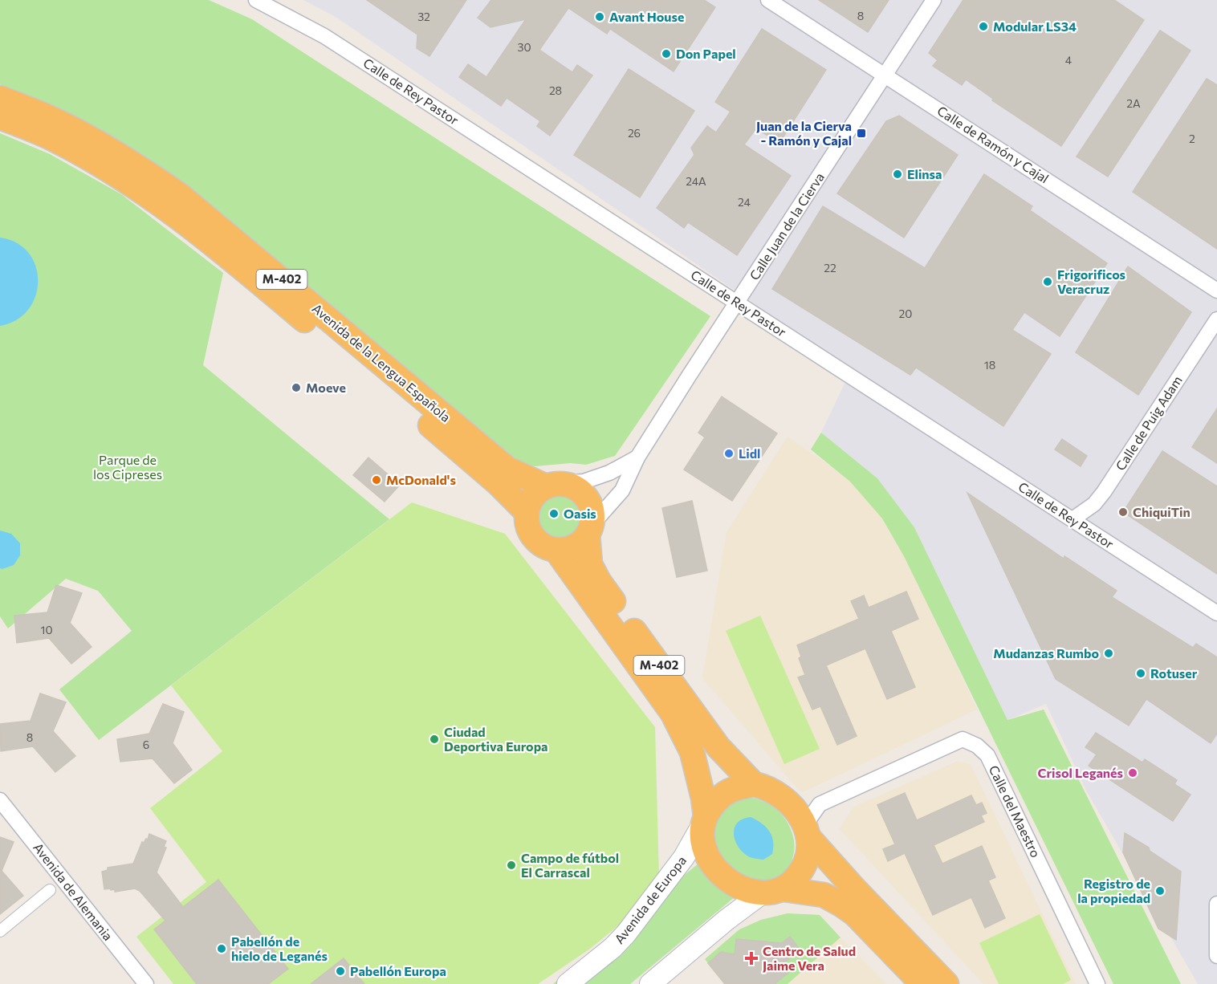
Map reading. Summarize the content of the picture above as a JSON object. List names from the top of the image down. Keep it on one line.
{"streets":{"highway":["M-402","Avenida de la Lengua Española"],"main road":["Avenida de Europa"],"street":["Calle de Rey Pastor","Calle de Ramón y Cajal","Calle Juan de la Cierva","Calle de Puig Adam","Calle del Maestro","Avenida de Alemania"]},"crossings":[["Calle de Rey Pastor","Calle Juan de la Cierva"],["Calle de Rey Pastor","Calle de Puig Adam"],["Calle de Ramón y Cajal","Calle Juan de la Cierva"],["Calle Juan de la Cierva","M-402"],["Calle Juan de la Cierva","Avenida de la Lengua Española"],["M-402","Avenida de la Lengua Española"],["M-402","Calle del Maestro"],["M-402","Avenida de Europa"],["Calle del Maestro","Avenida de Europa"]],"parks":["Parque de los Cipreses"],"places":{"other":["Avant House","Modular LS34","Don Papel","Elinsa","Frigorificos Veracruz","Moeve","Lidl","McDonald's","ChiquiTin","Oasis","Mudanzas Rumbo","Rotuser","Ciudad Deportiva Europa","Crisol Leganés","Campo de fútbol El Carrascal","Registro de la propiedad","Pabellón de hielo de Leganés","Pabellón Europa"],"transit":["Juan de la Cierva - Ramón y Cajal"],"health":["Centro de Salud Jaime Vera"]},"house_numbers":["8","32","30","4","28","2A","26","2","24A","24","22","20","18","10","8","6"]}
